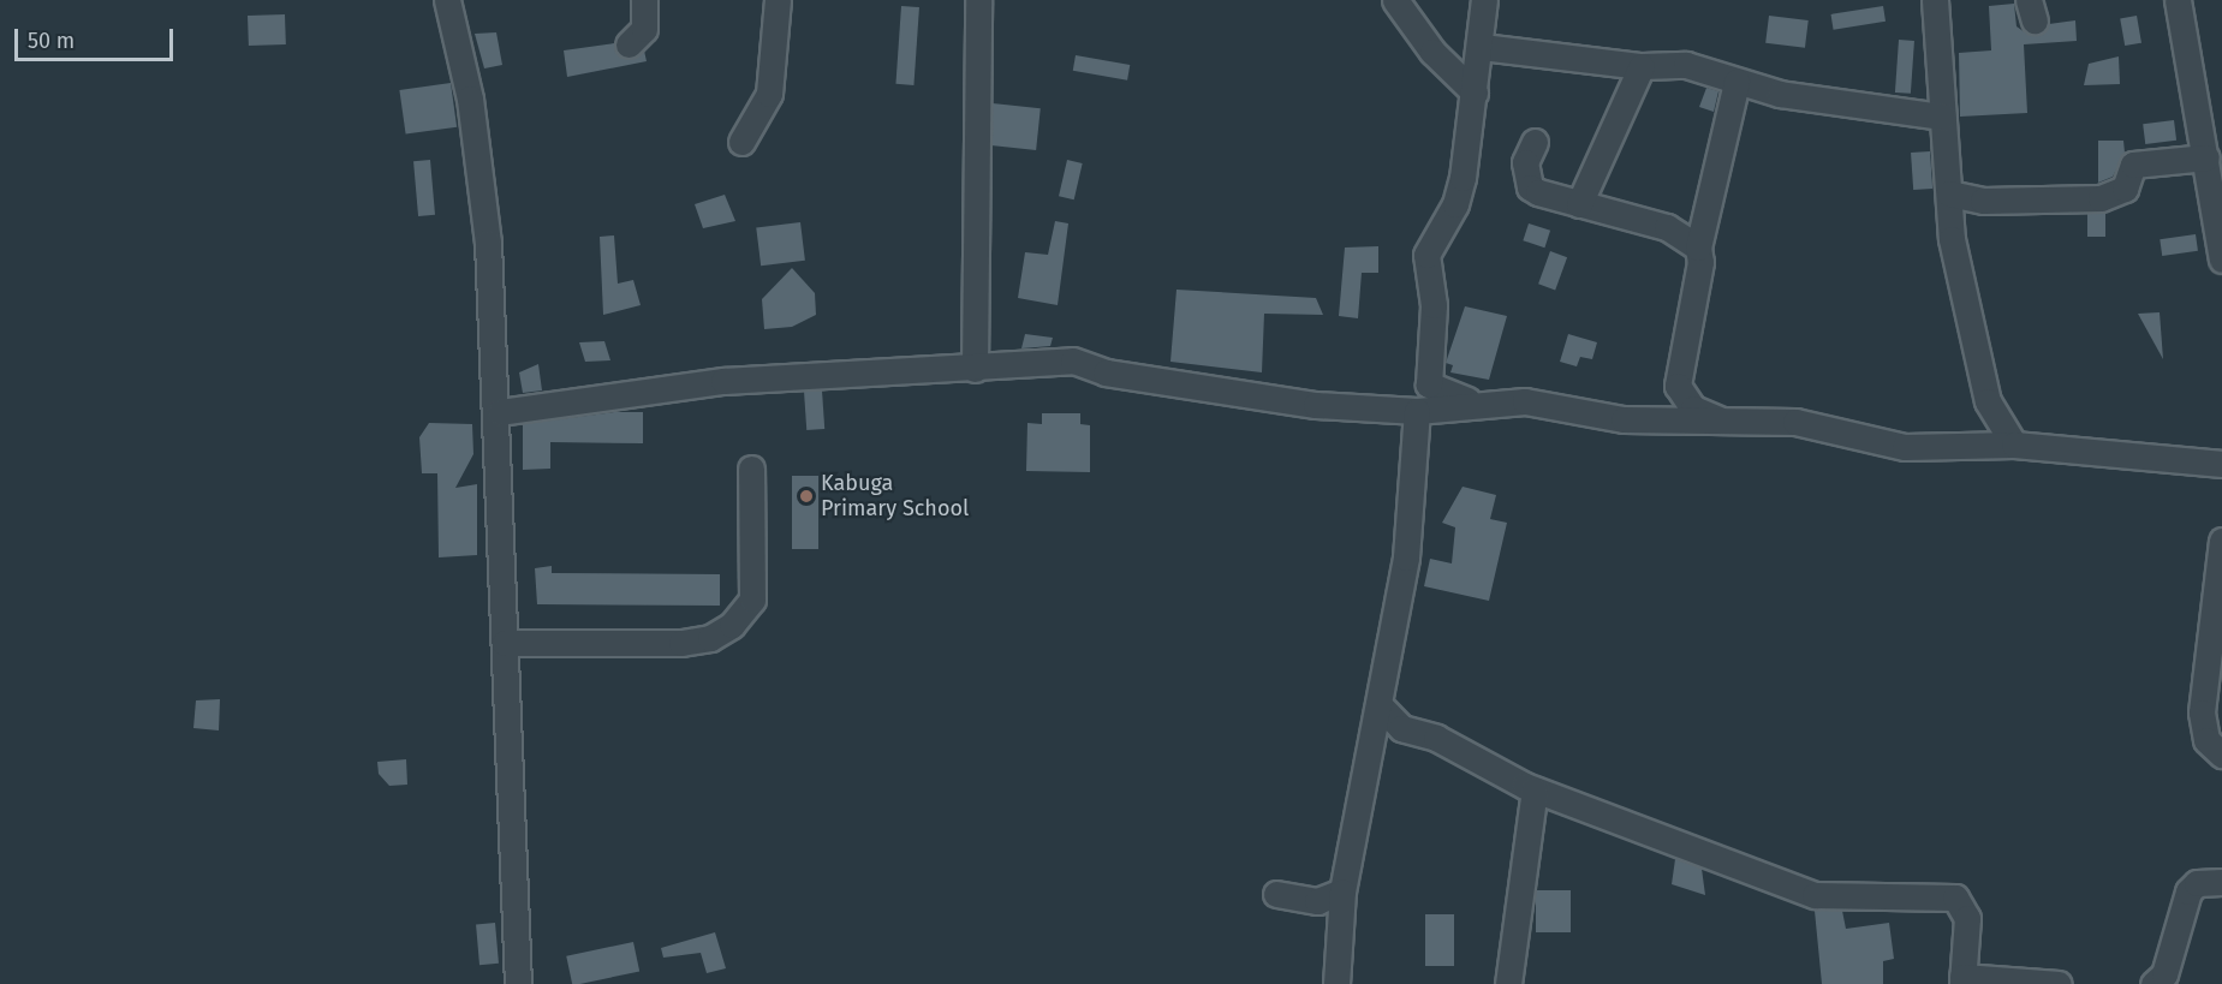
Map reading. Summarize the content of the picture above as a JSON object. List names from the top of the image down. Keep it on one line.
{"places":["Kabuga Primary School"],"scale_bar":"50 m"}
